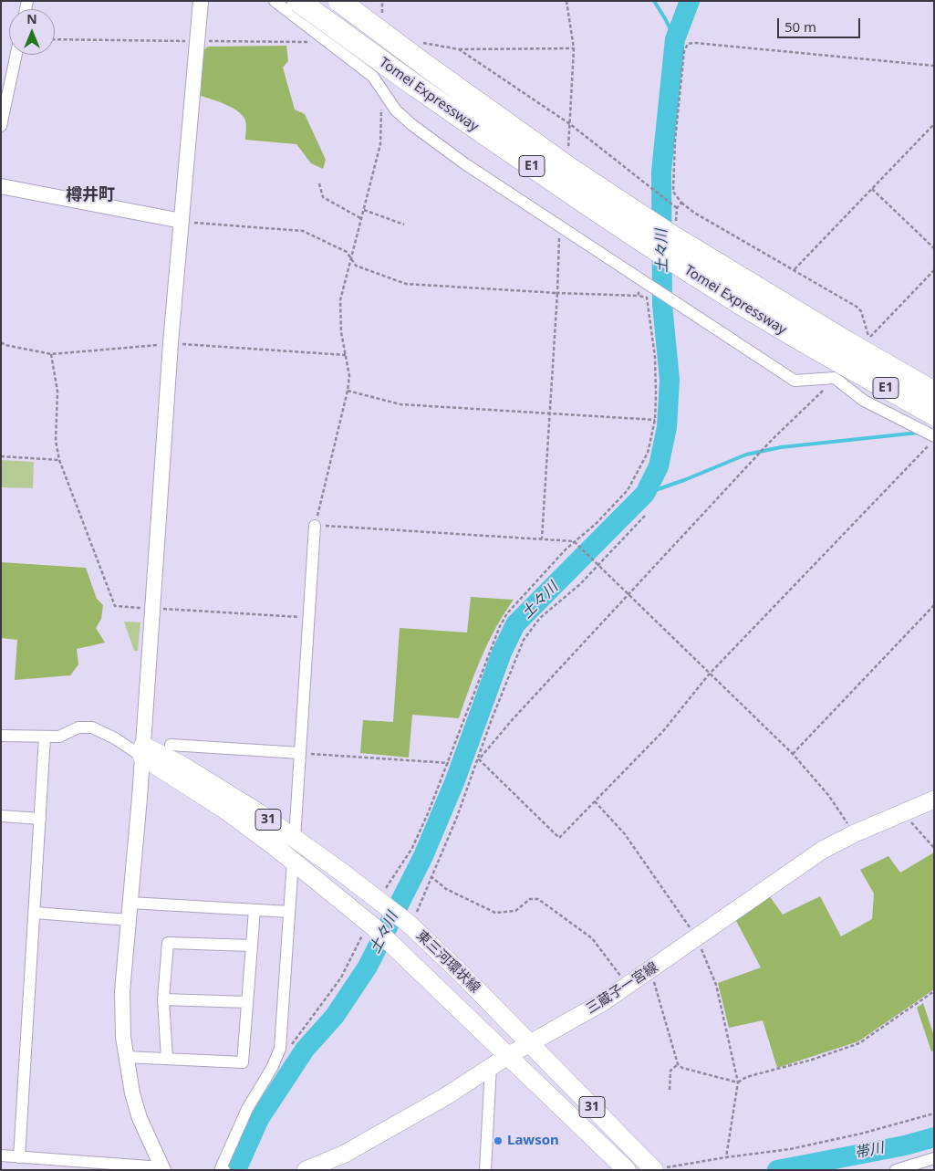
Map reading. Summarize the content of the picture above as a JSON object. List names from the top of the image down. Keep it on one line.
{"streets":{"highway":["Tomei Expressway","E1"],"main road":["31","東三河環状線","三蔵子一宮線"]},"crossings":[["東三河環状線","三蔵子一宮線"]],"districts":["樽井町"],"water":["土々川","帯川"],"places":["Lawson"],"scale_bar":"50 m","north":"top"}
